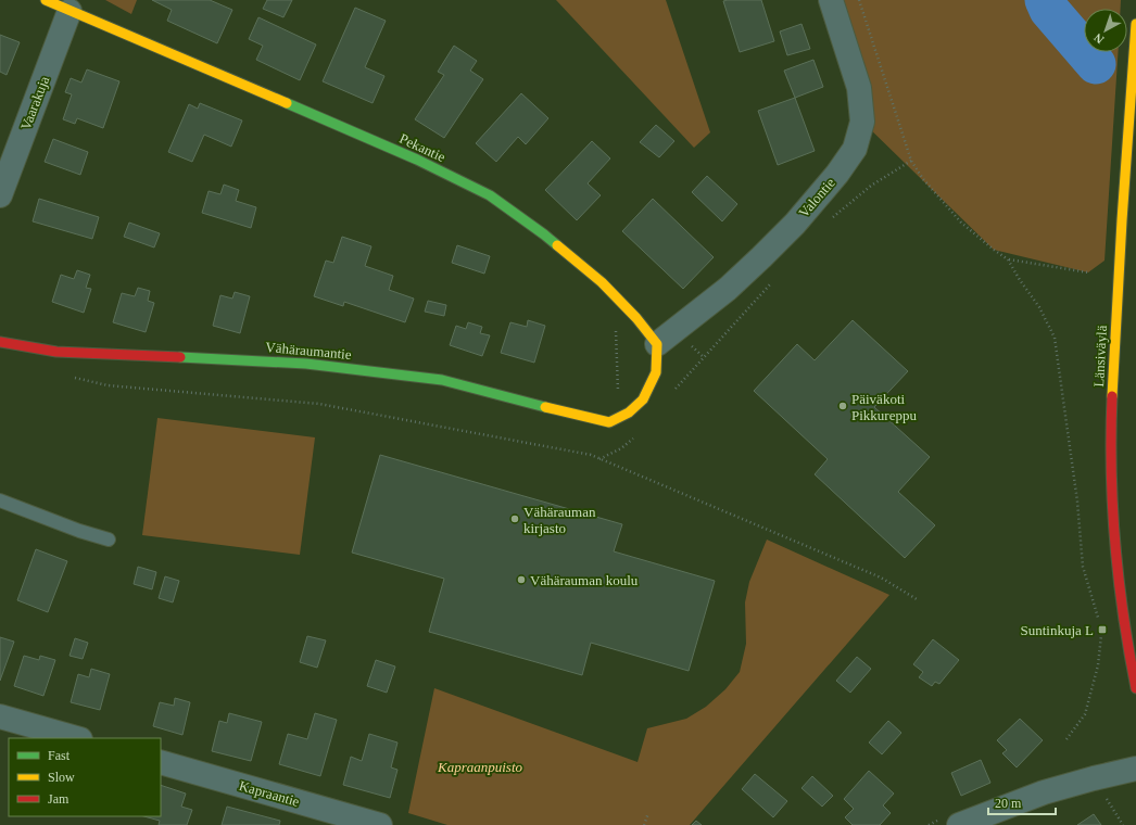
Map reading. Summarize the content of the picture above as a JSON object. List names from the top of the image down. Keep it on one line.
{"streets":{"street":["Vaarakuja","Pekantie","Valontie","Vähäraumantie","Länsiväylä","Kapraantie"]},"crossings":[["Vaarakuja","Pekantie"],["Pekantie","Valontie"],["Pekantie","Vähäraumantie"],["Valontie","Vähäraumantie"]],"parks":["Kapraanpuisto"],"places":{"other":["Päiväkoti Pikkureppu","Vähärauman kirjasto","Vähärauman koulu"],"transit":["Suntinkuja L"]},"legend":["Fast","Slow","Jam"],"scale_bar":"20 m","north":"bottom left"}
